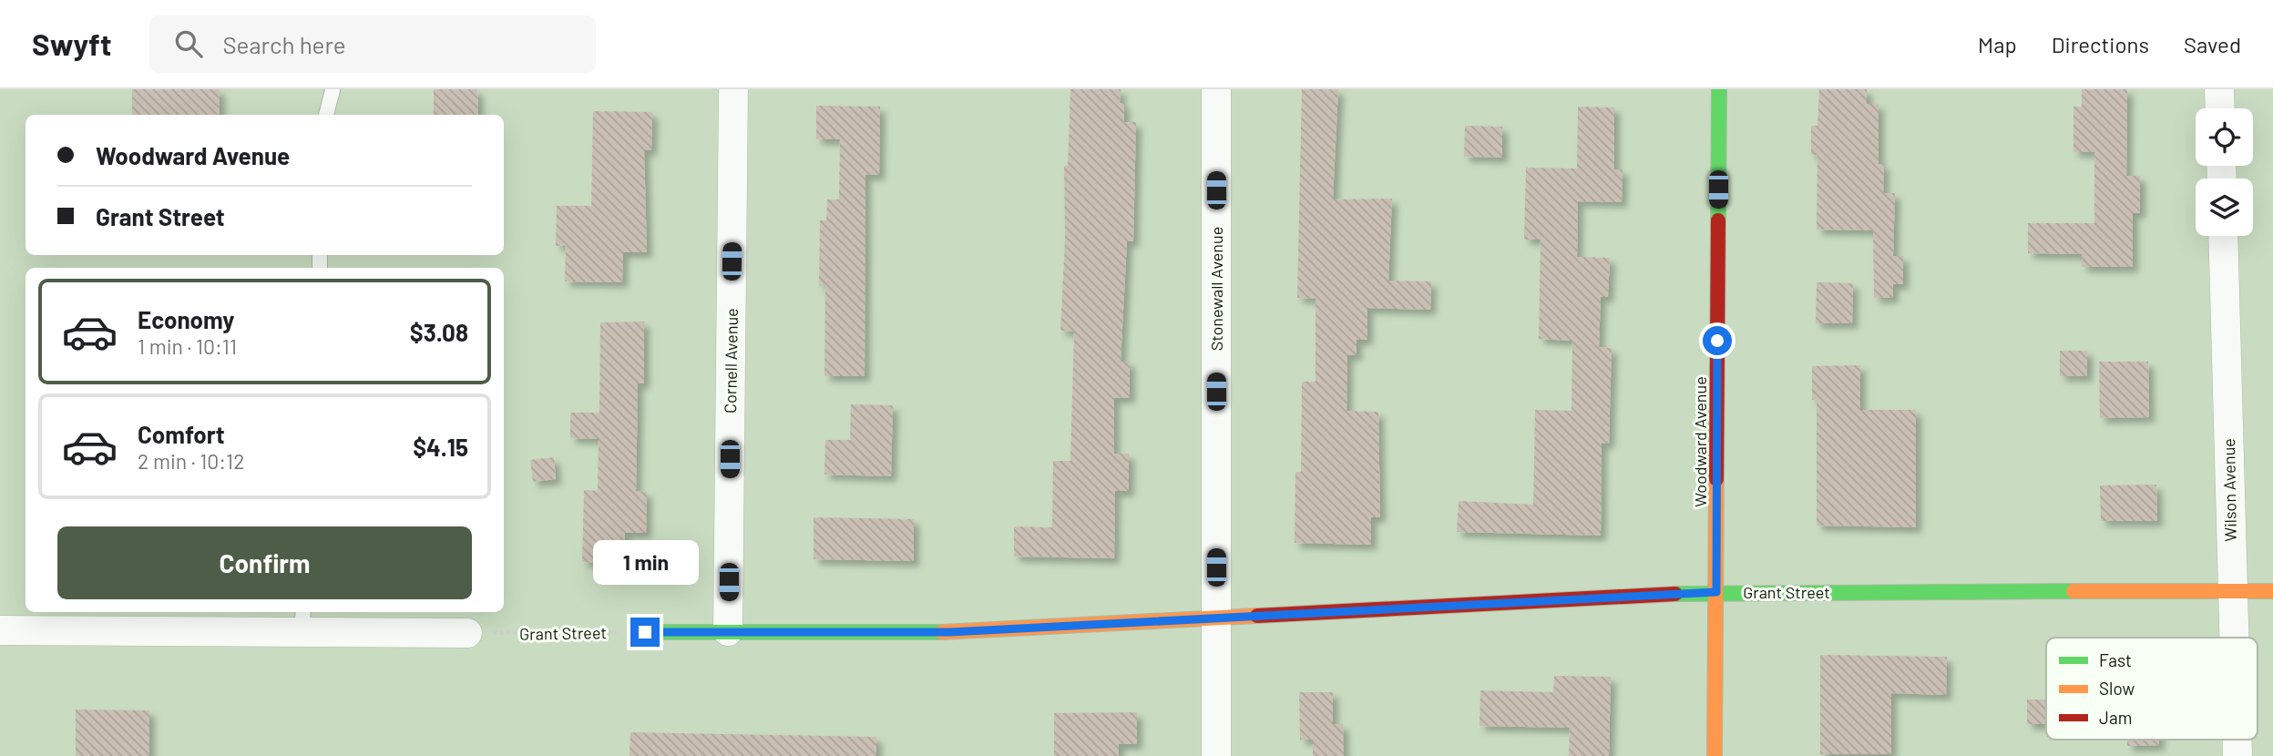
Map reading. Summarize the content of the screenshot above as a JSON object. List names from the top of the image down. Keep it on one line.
{"streets":{"street":["Stonewall Avenue","Cornell Avenue","Woodward Avenue","Wilson Avenue","Grant Street"]},"crossings":[["Stonewall Avenue","Grant Street"],["Cornell Avenue","Grant Street"],["Woodward Avenue","Grant Street"],["Wilson Avenue","Grant Street"]],"legend":["Fast","Slow","Jam"],"page":{"header":"Swyft","search":"Search here","nav":["Map","Directions","Saved"],"banner":["Woodward Avenue","Grant Street"],"list":[{"name":"Economy","note":"1 min · 10:11","value":"$3.08"},{"name":"Comfort","note":"2 min · 10:12","value":"$4.15"}],"buttons":"Confirm","bubble":"1 min"}}
